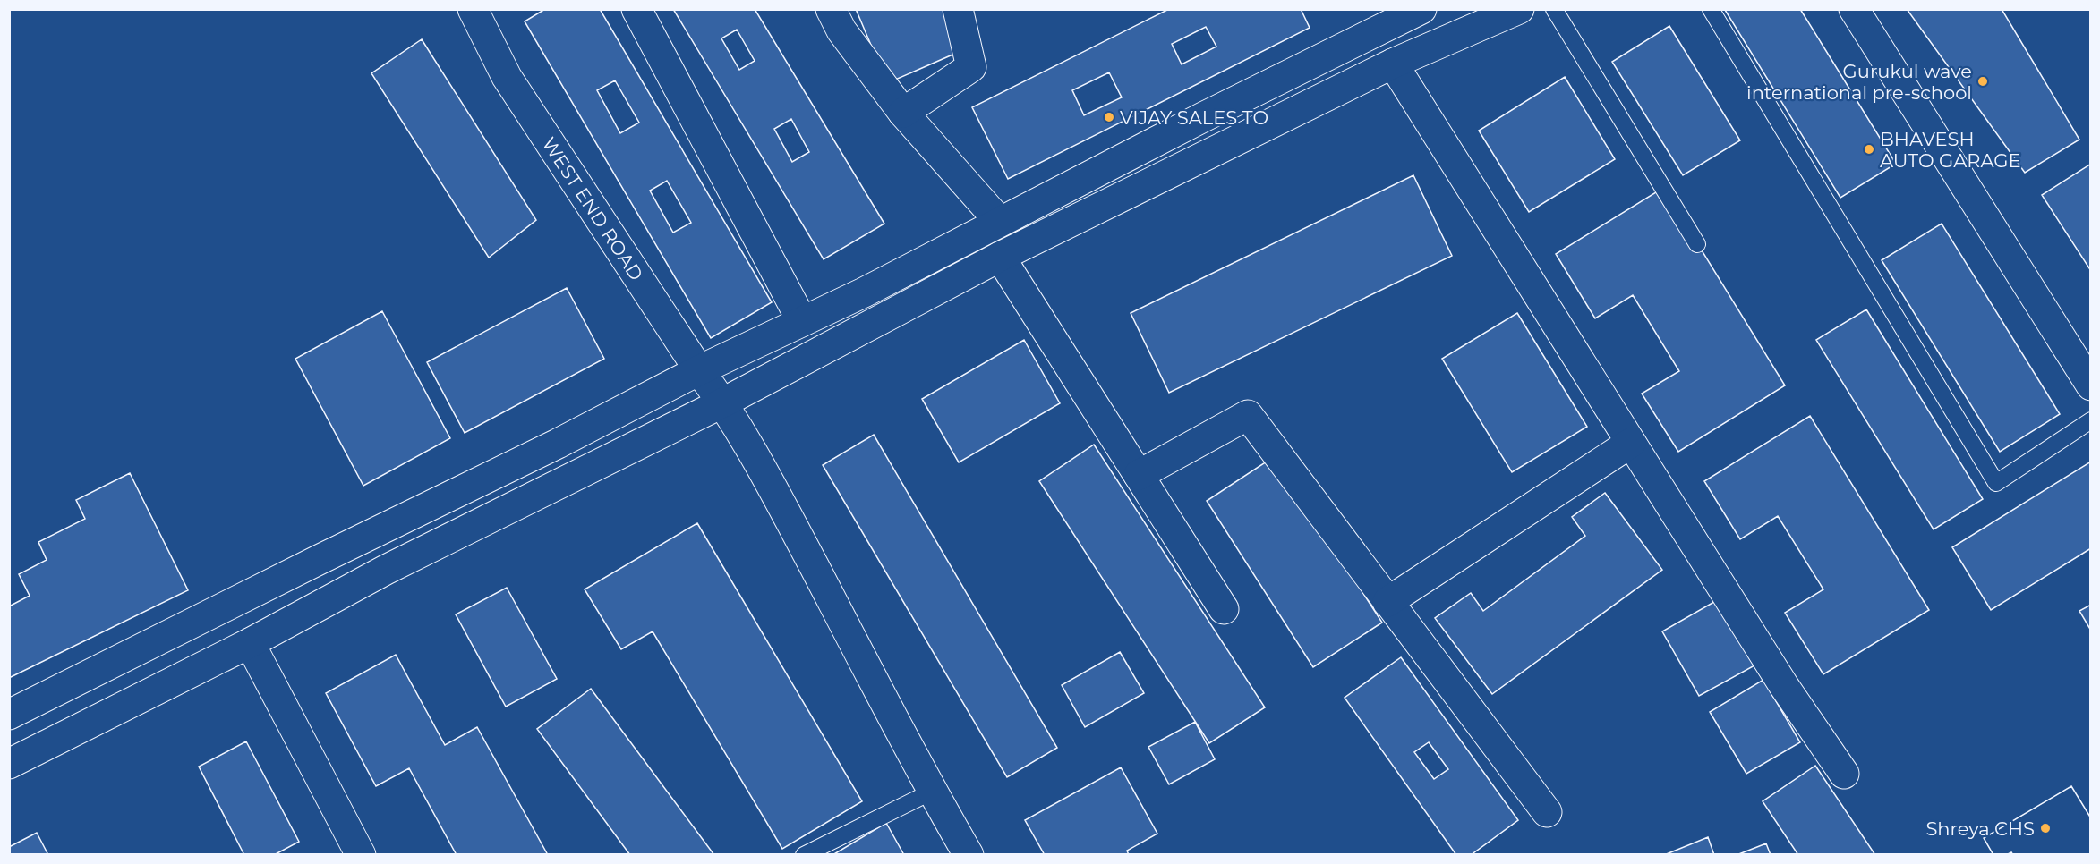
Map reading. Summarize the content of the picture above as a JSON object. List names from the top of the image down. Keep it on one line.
{"streets":{"street":["WEST END ROAD"]},"places":["Gurukul wave international pre-school","VIJAY SALES TO","BHAVESH AUTO GARAGE","Shreya CHS"]}
